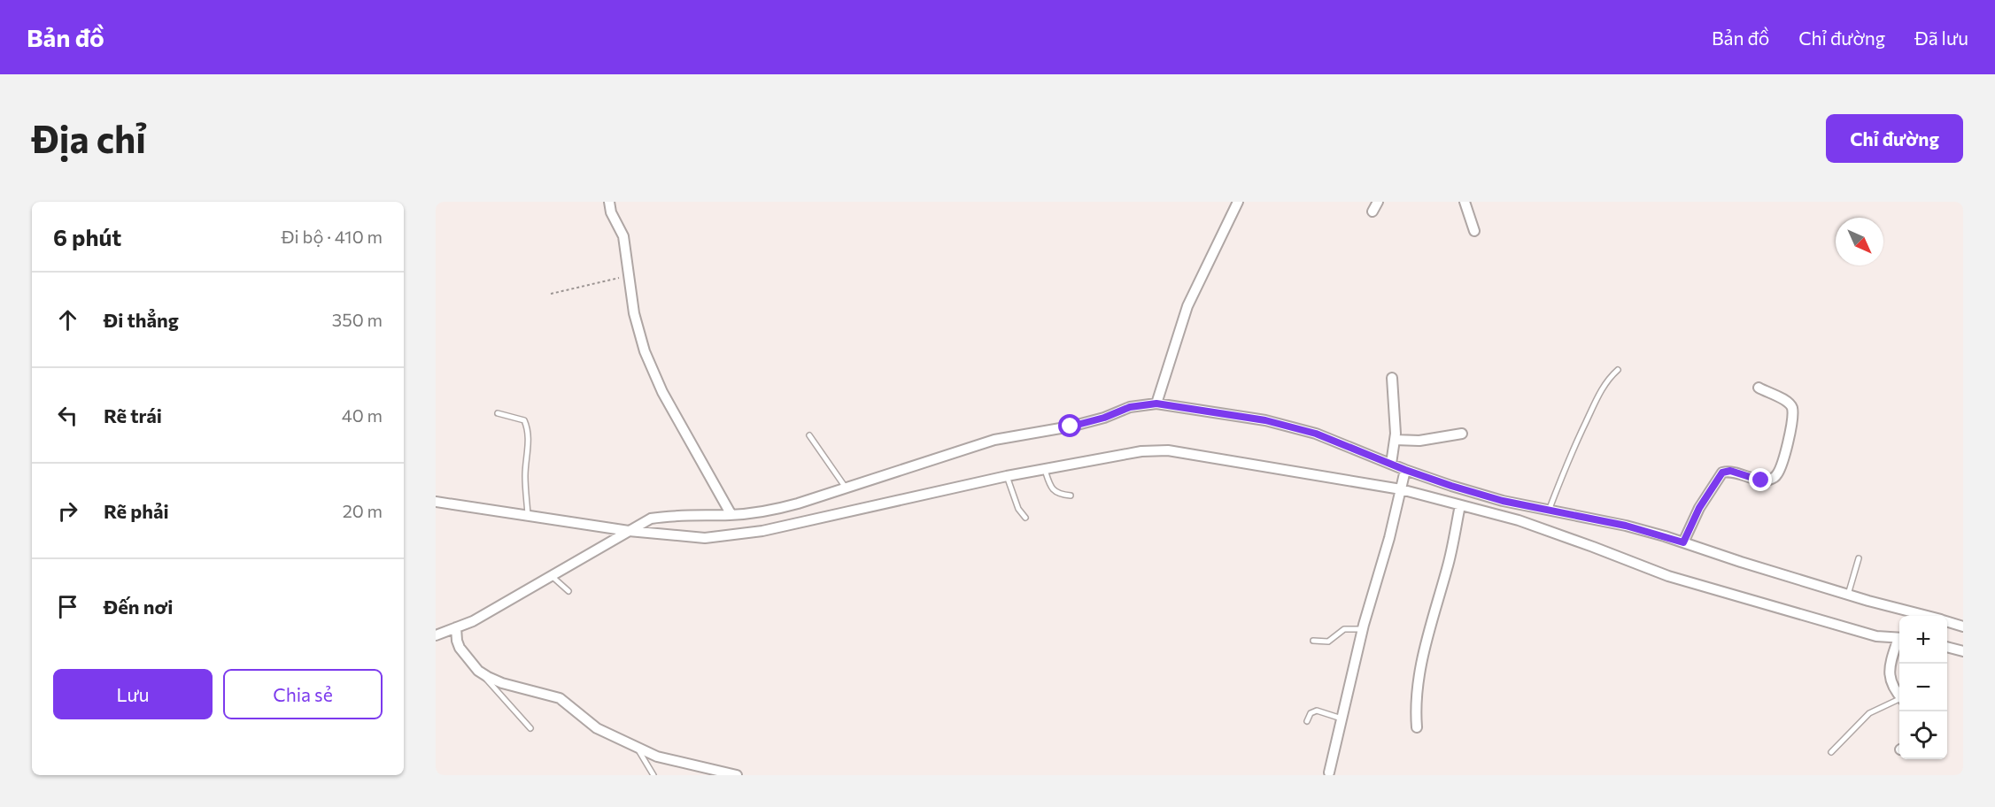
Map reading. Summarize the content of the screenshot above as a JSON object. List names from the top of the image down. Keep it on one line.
{"north":"bottom right","page":{"header":"Bản đồ","nav":["Bản đồ","Chỉ đường","Đã lưu"],"buttons":["Chỉ đường",["Lưu","Chia sẻ"]],"title":"Địa chỉ","heading":["6 phút","Đi bộ · 410 m"],"list":[["Đi thẳng","350 m"],["Rẽ trái","40 m"],["Rẽ phải","20 m"],"Đến nơi"],"map_buttons":["+","−"]}}
